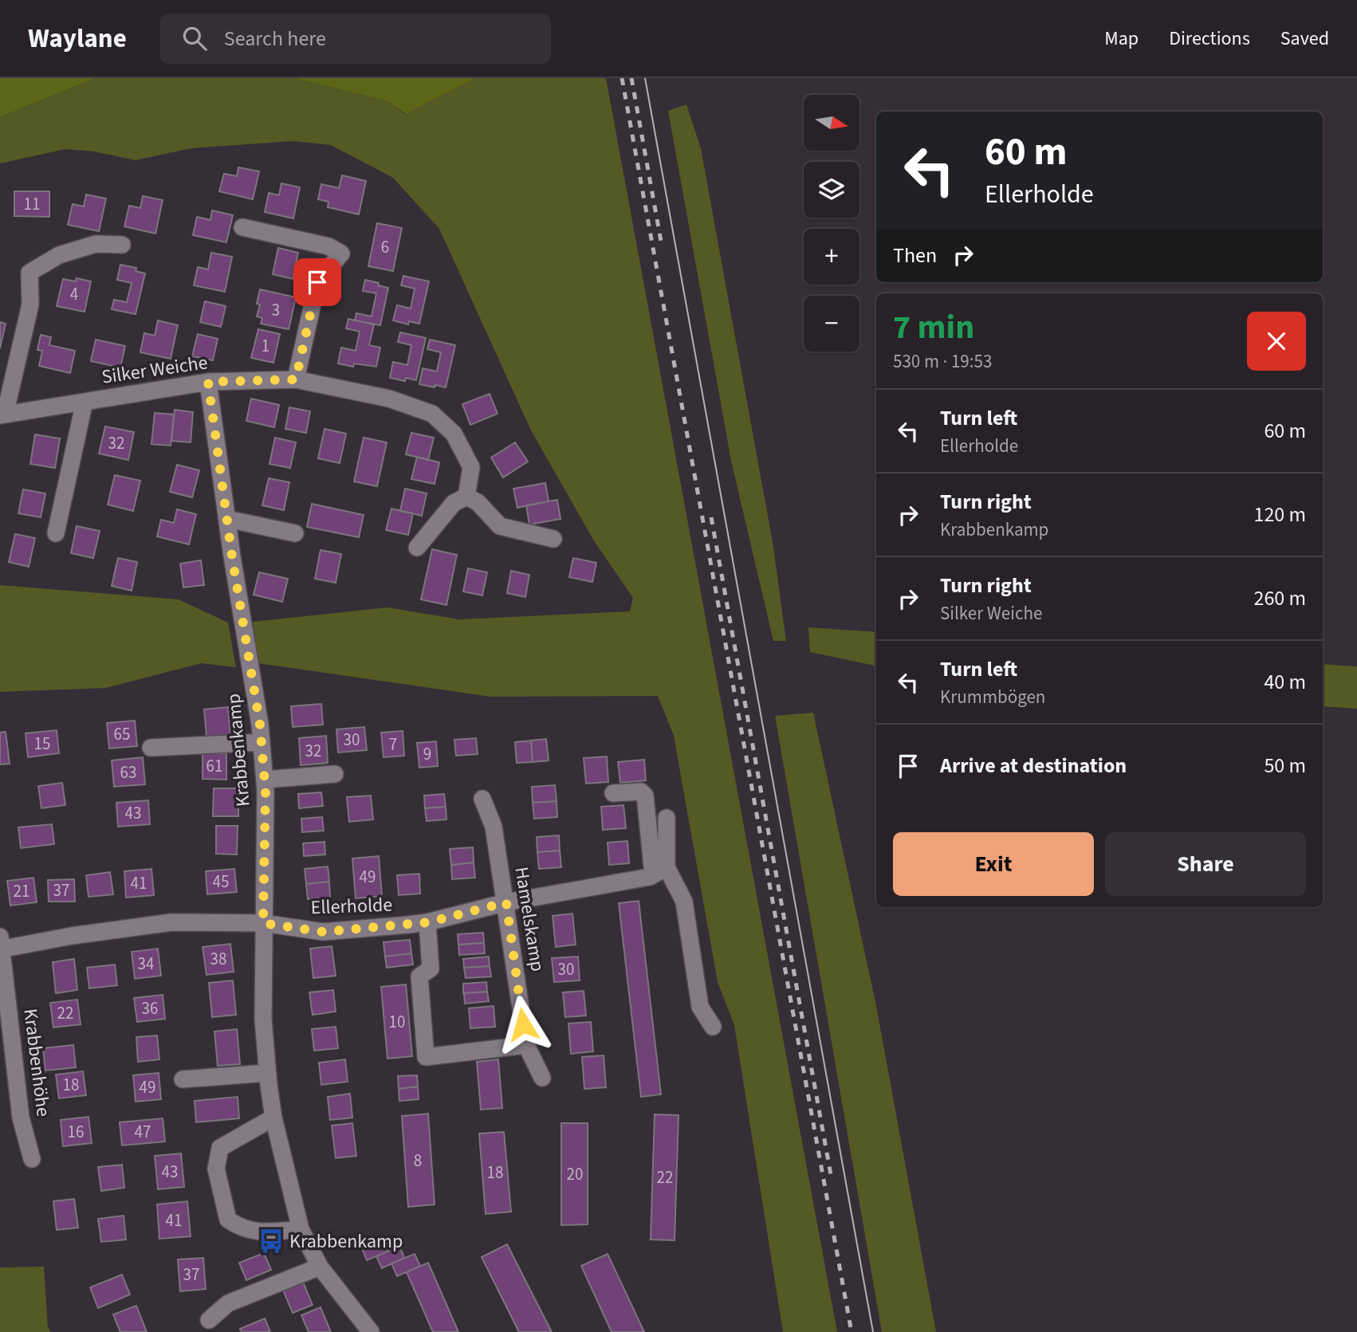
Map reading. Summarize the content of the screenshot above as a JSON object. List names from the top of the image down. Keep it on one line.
{"streets":{"street":["Silker Weiche","Krabbenkamp","Ellerholde","Hamelskamp","Krabbenhöhe"]},"crossings":[["Silker Weiche","Krabbenkamp"],["Krabbenkamp","Ellerholde"],["Ellerholde","Hamelskamp"],["Ellerholde","Krabbenhöhe"]],"places":{"bus stop":["Krabbenkamp"]},"house_numbers":["11","6","4","3","1","32","65","30","15","7","32","9","61","63","43","49","45","41","37","21","38","34","30","36","22","10","18","49","16","47","8","43","18","20","22","41","37"],"north":"right","page":{"header":"Waylane","search":"Search here","nav":["Map","Directions","Saved"],"map_buttons":["+","−"],"turn":["60 m","Ellerholde"],"then":"Then","heading":["7 min","530 m · 19:53"],"list":[{"name":"Turn left","note":"Ellerholde","value":"60 m"},{"name":"Turn right","note":"Krabbenkamp","value":"120 m"},{"name":"Turn right","note":"Silker Weiche","value":"260 m"},{"name":"Turn left","note":"Krummbögen","value":"40 m"},{"name":"Arrive at destination","value":"50 m"}],"buttons":["Exit","Share"]}}
